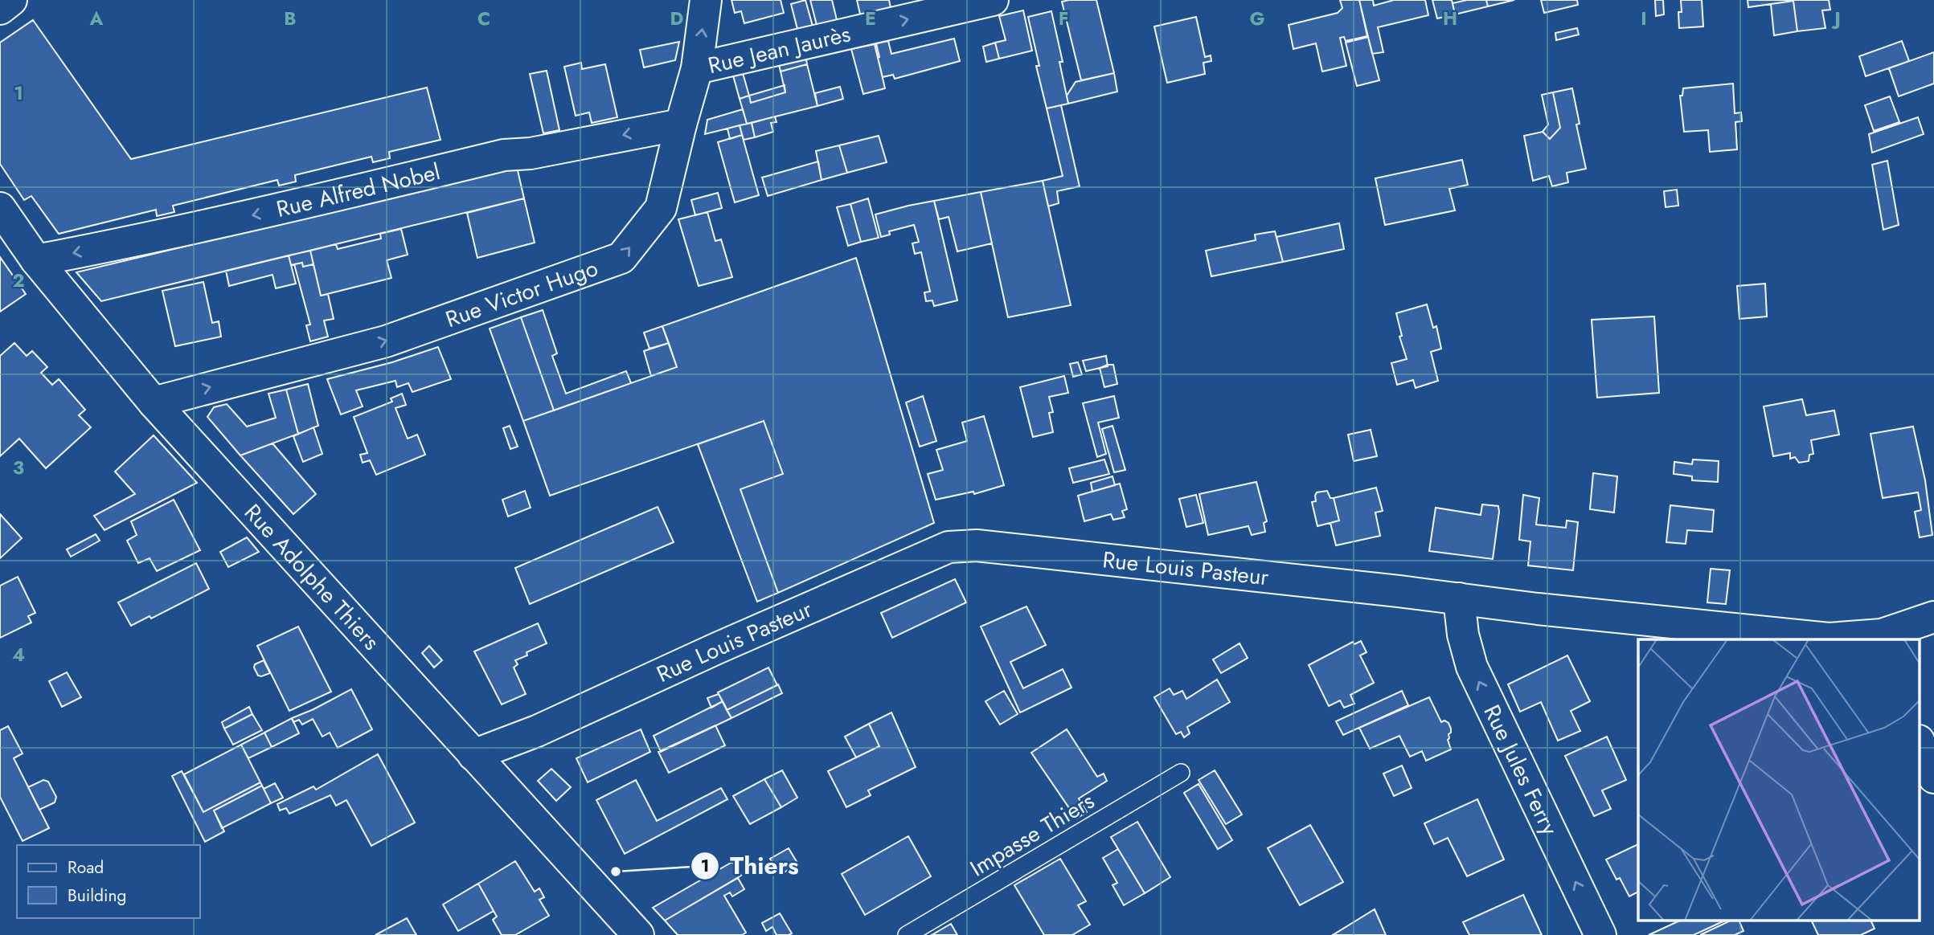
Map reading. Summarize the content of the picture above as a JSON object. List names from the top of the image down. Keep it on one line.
{"streets":{"street":["Rue Jean Jaurès","Rue Alfred Nobel","Rue Victor Hugo","Rue Louis Pasteur","Rue Adolphe Thiers","Rue Jules Ferry"],"lane":["Impasse Thiers"]},"crossings":[["Rue Jean Jaurès","Rue Victor Hugo"],["Rue Alfred Nobel","Rue Victor Hugo"],["Rue Alfred Nobel","Rue Adolphe Thiers"],["Rue Victor Hugo","Rue Adolphe Thiers"],["Rue Louis Pasteur","Rue Adolphe Thiers"],["Rue Louis Pasteur","Rue Jules Ferry"]],"one_way":["Rue Jean Jaurès","Rue Alfred Nobel","Rue Victor Hugo","Rue Jules Ferry"],"places":["Thiers"],"legend":["Road","Building"],"grid":{"columns":["A","B","C","D","E","F","G","H","I","J"],"rows":["1","2","3","4"]}}
